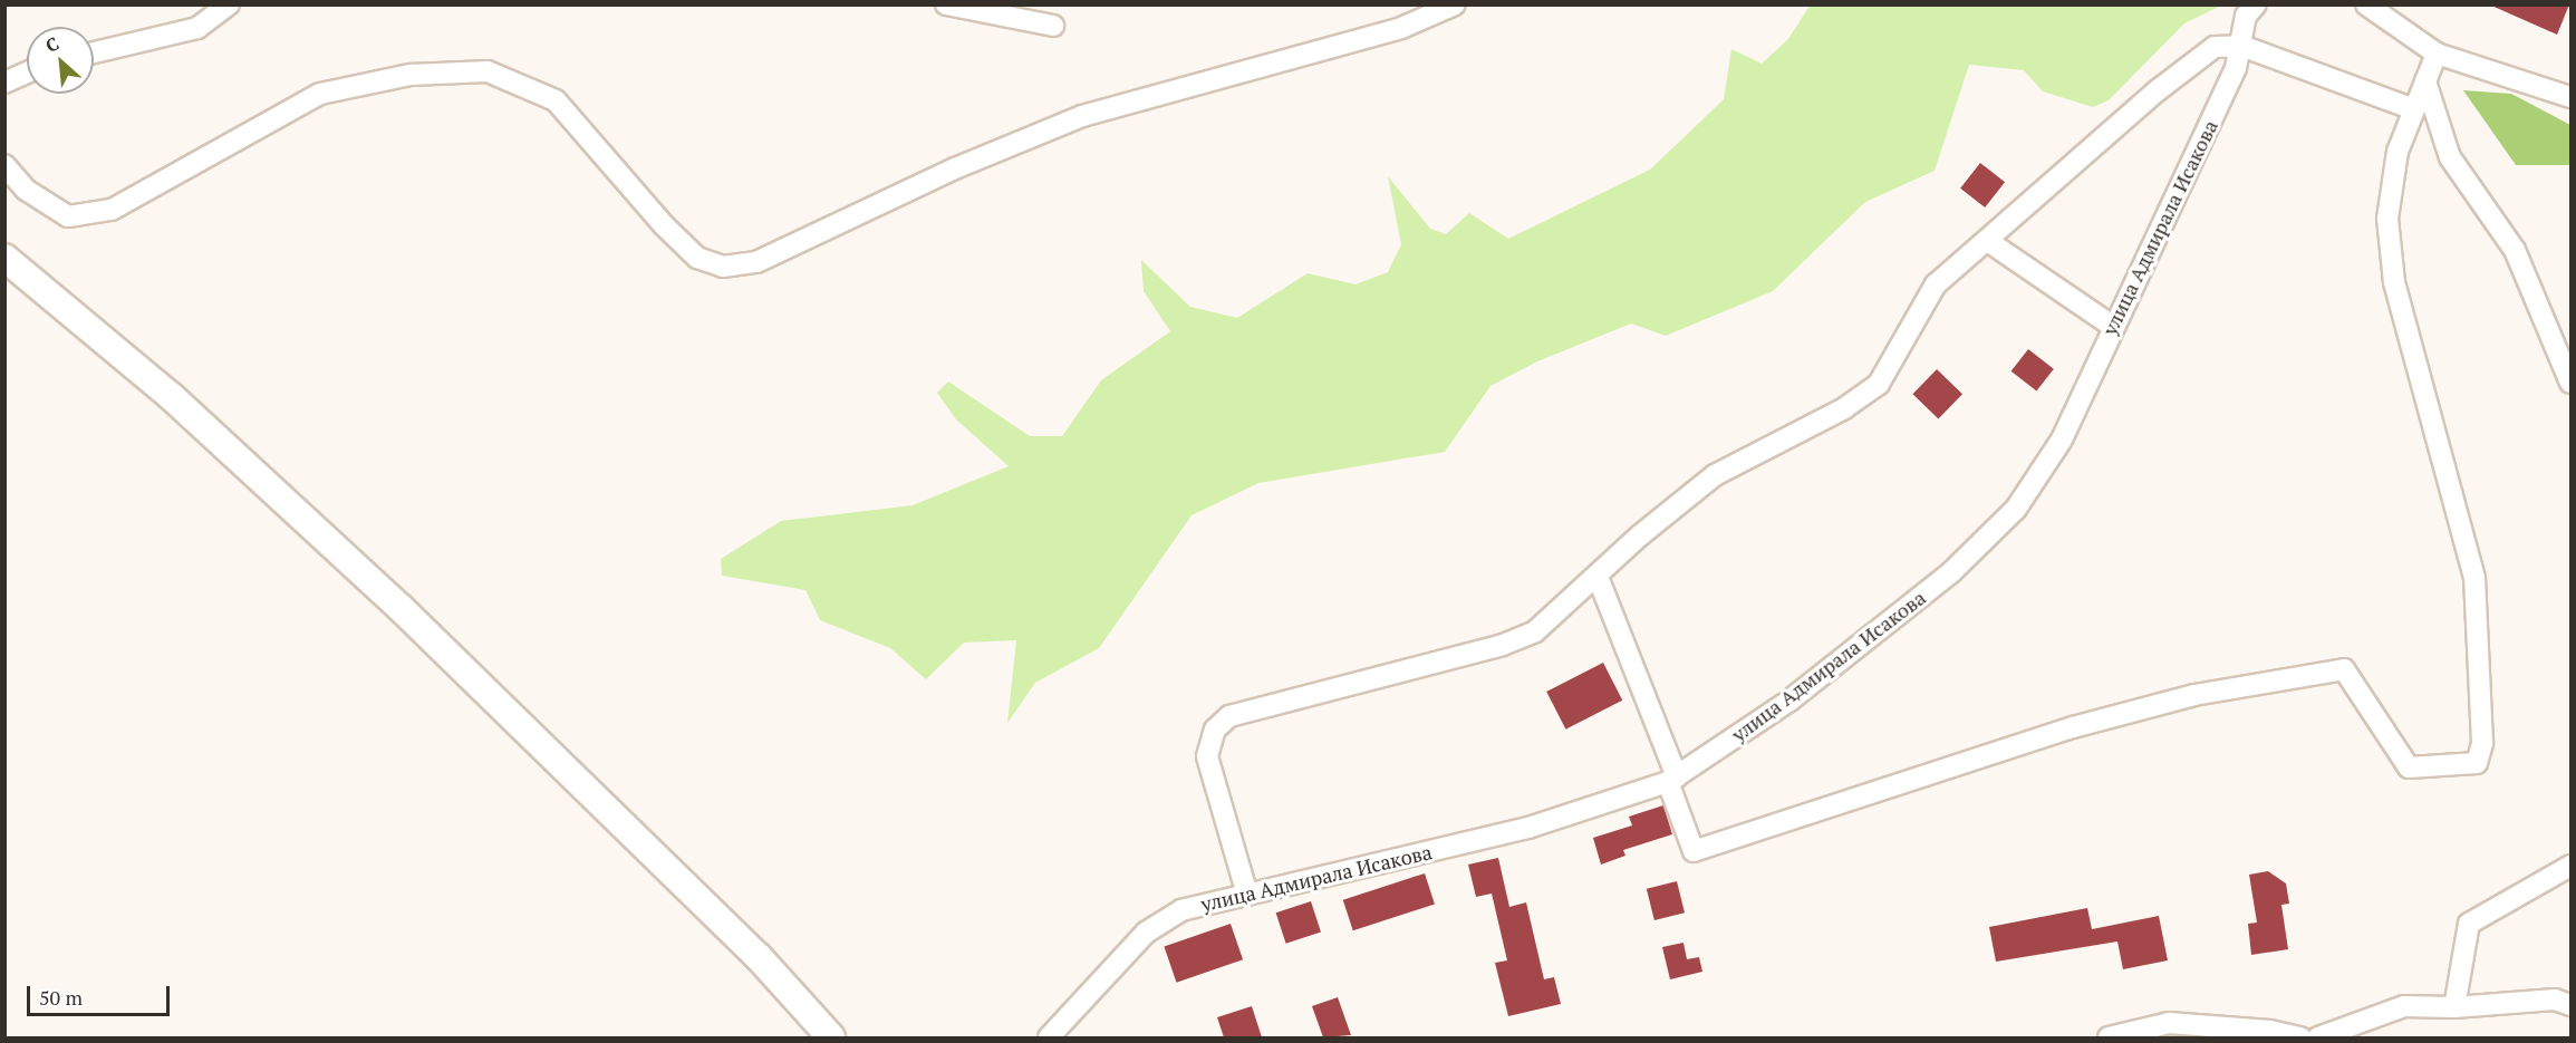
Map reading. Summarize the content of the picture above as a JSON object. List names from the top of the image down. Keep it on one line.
{"streets":{"street":["улица Адмирала Исакова"]},"scale_bar":"50 m","north":"top left"}
